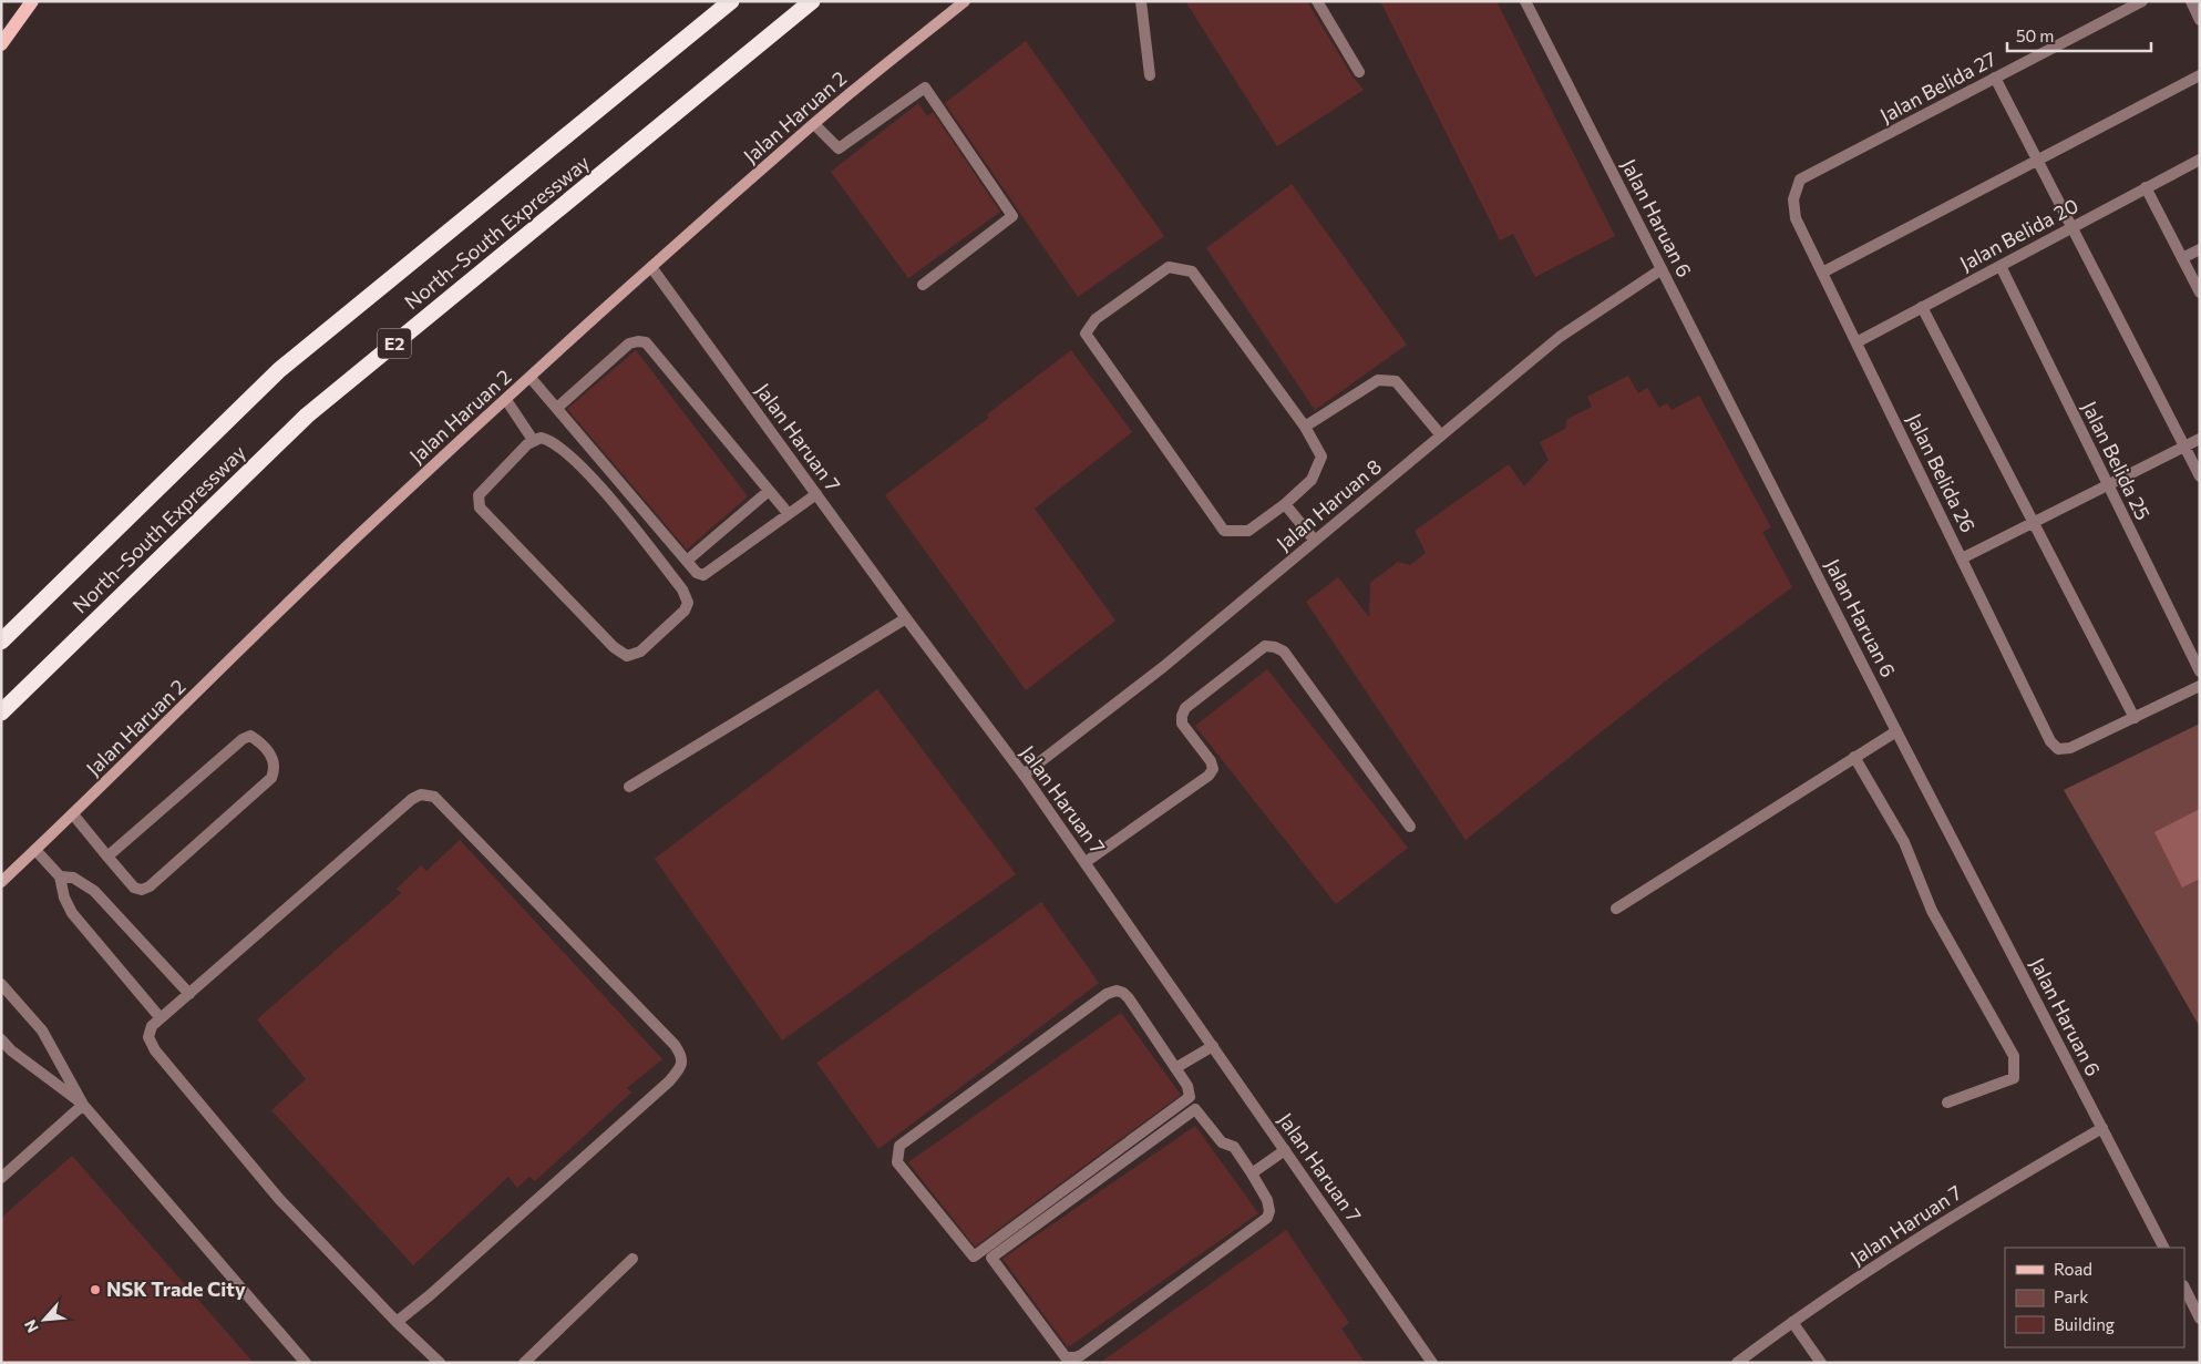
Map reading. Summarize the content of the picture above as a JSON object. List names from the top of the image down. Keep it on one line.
{"streets":{"highway":["North–South Expressway","E2"],"main road":["Jalan Haruan 2"],"street":["Jalan Belida 27","Jalan Haruan 6","Jalan Belida 20","Jalan Haruan 7","Jalan Belida 25","Jalan Belida 26","Jalan Haruan 8"]},"crossings":[["Jalan Belida 27","Jalan Belida 26"],["Jalan Haruan 2","Jalan Haruan 7"],["Jalan Haruan 6","Jalan Haruan 7"],["Jalan Haruan 6","Jalan Haruan 8"],["Jalan Belida 20","Jalan Belida 25"],["Jalan Belida 20","Jalan Belida 26"],["Jalan Haruan 7","Jalan Haruan 8"]],"places":["NSK Trade City"],"legend":["Road","Park","Building"],"scale_bar":"50 m","north":"bottom left"}
